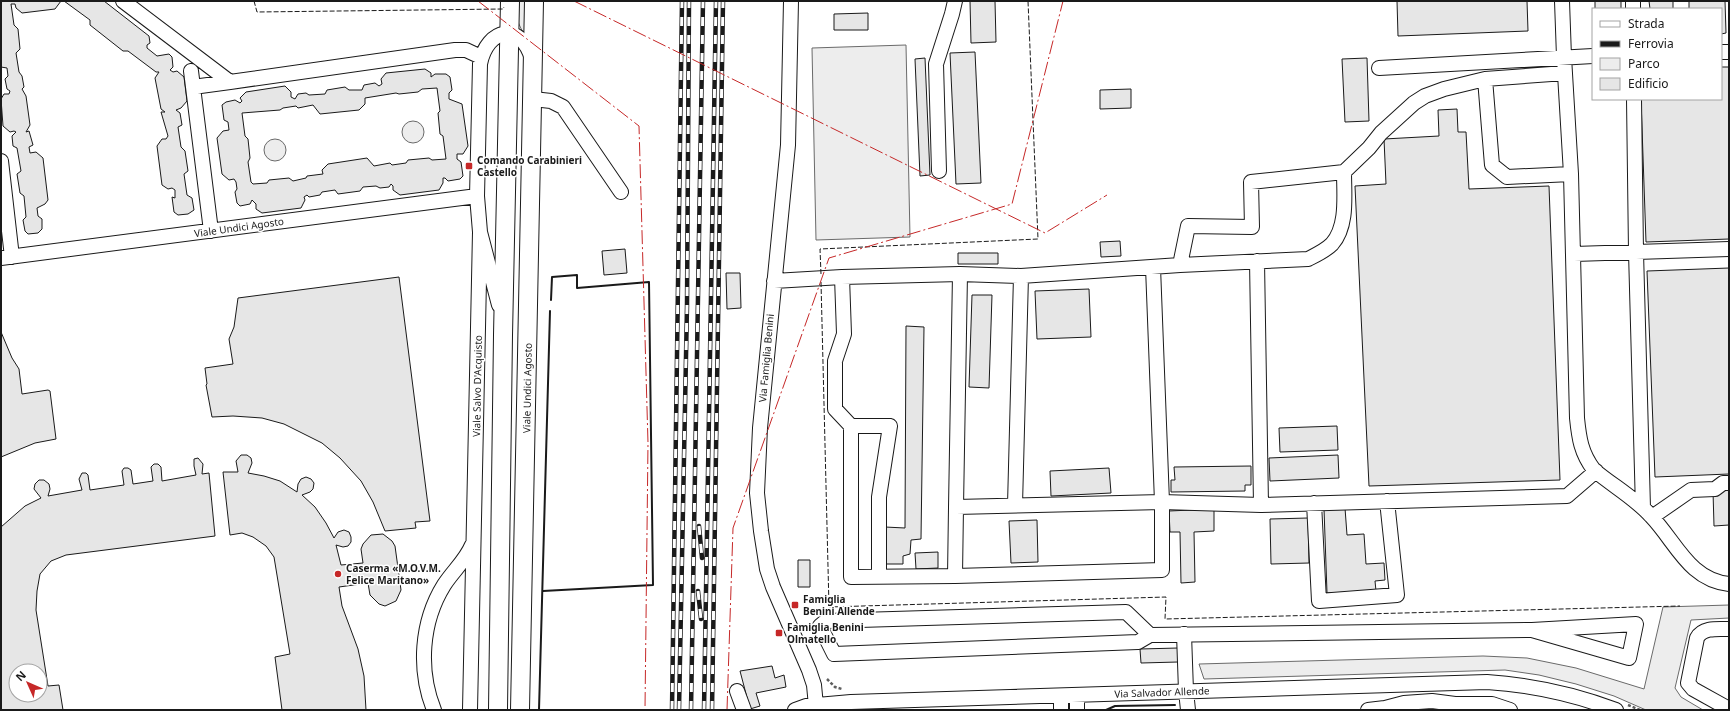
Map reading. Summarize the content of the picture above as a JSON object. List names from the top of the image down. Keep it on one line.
{"streets":{"main road":["Viale Undici Agosto"],"street":["Via Famiglia Benini","Viale Salvo D'Acquisto","Via Salvador Allende"]},"crossings":[["Via Famiglia Benini","Via Salvador Allende"]],"places":{"transit":["Comando Carabinieri Castello","Famiglia Benini Allende","Famiglia Benini Olmatello"],"other":["Caserma «M.O.V.M. Felice Maritano»"]},"legend":["Strada","Ferrovia","Parco","Edificio"],"north":"top left"}
